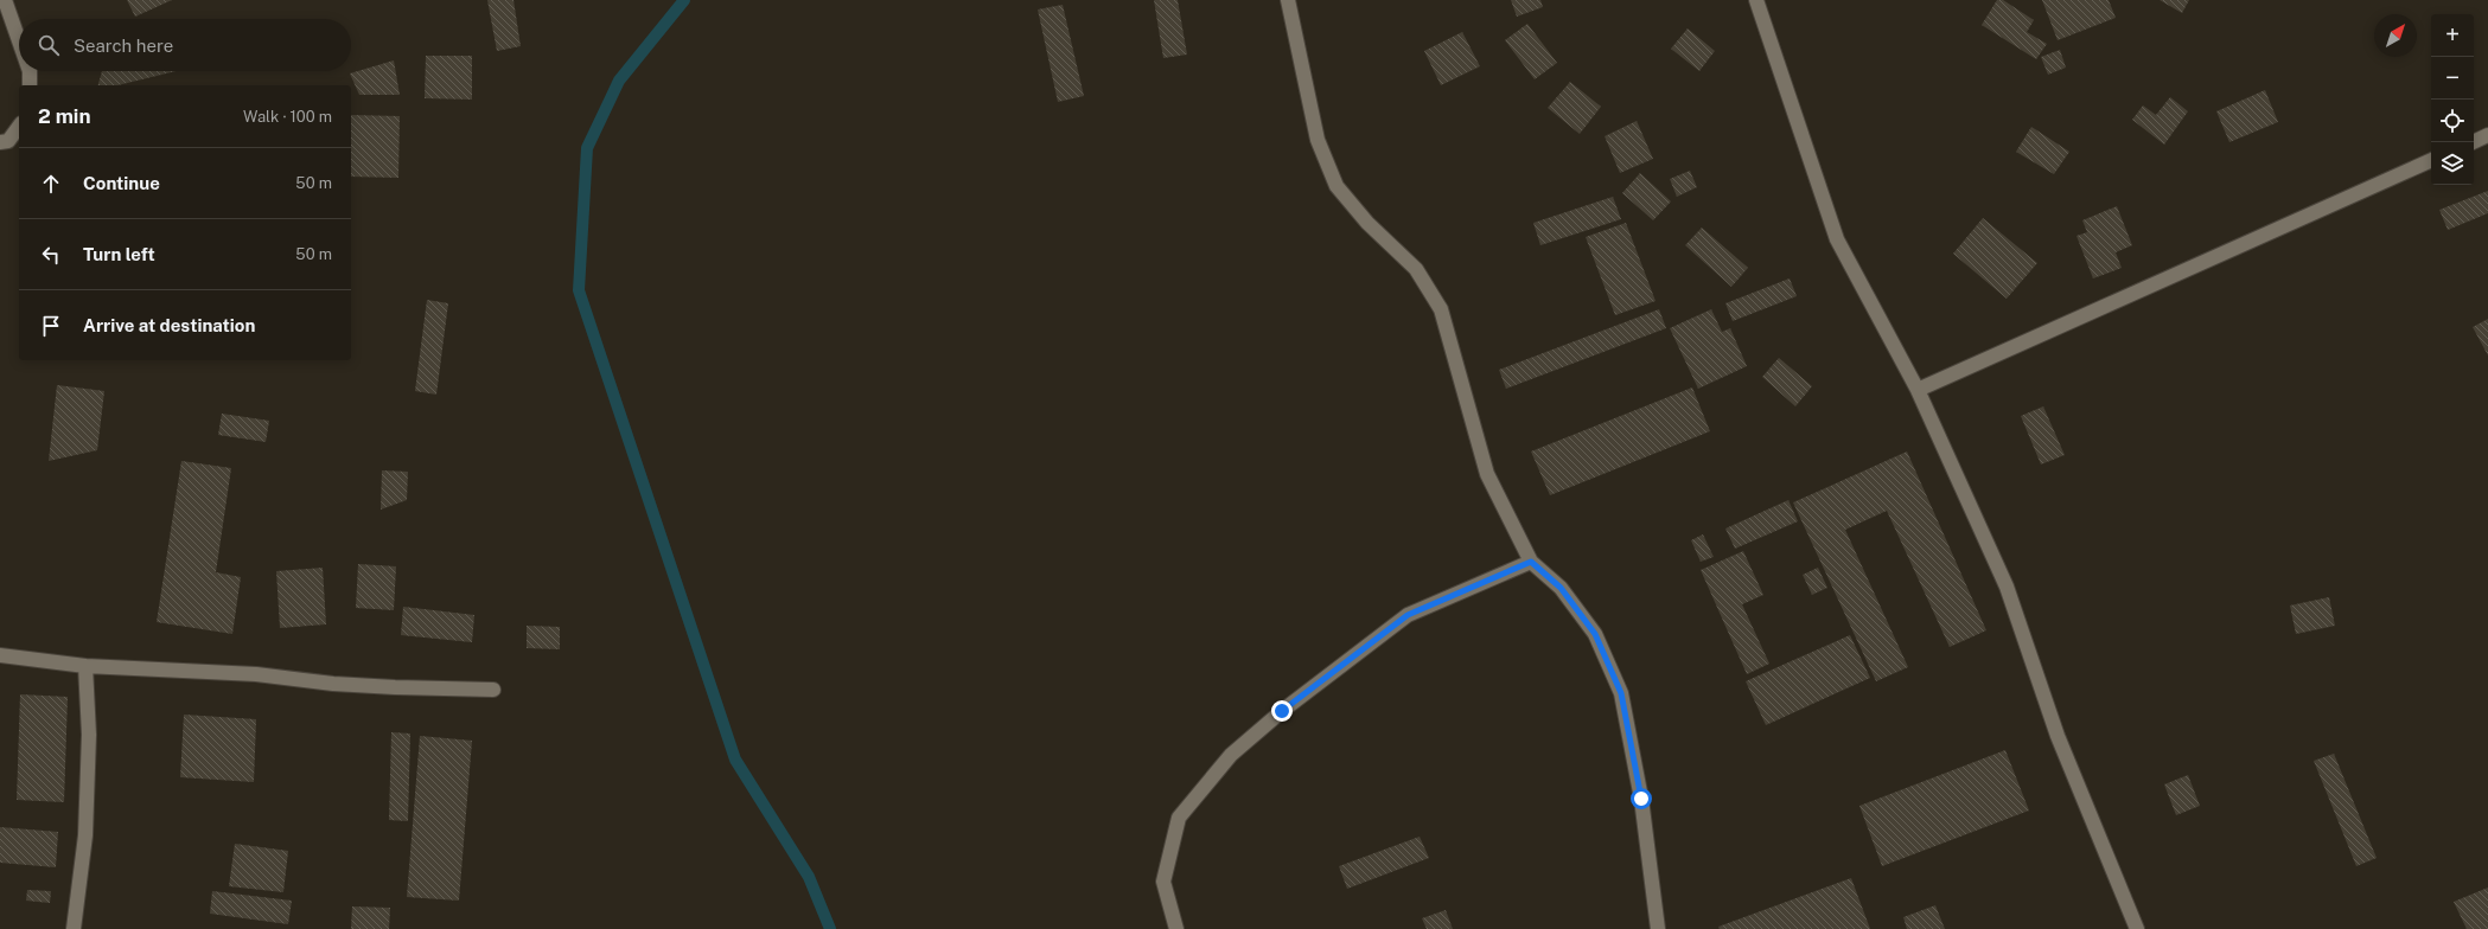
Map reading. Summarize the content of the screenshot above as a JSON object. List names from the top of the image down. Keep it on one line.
{"north":"top right","page":{"map_buttons":["+","−"],"search":"Search here","heading":["2 min","Walk · 100 m"],"list":[["Continue","50 m"],["Turn left","50 m"],"Arrive at destination"]}}
